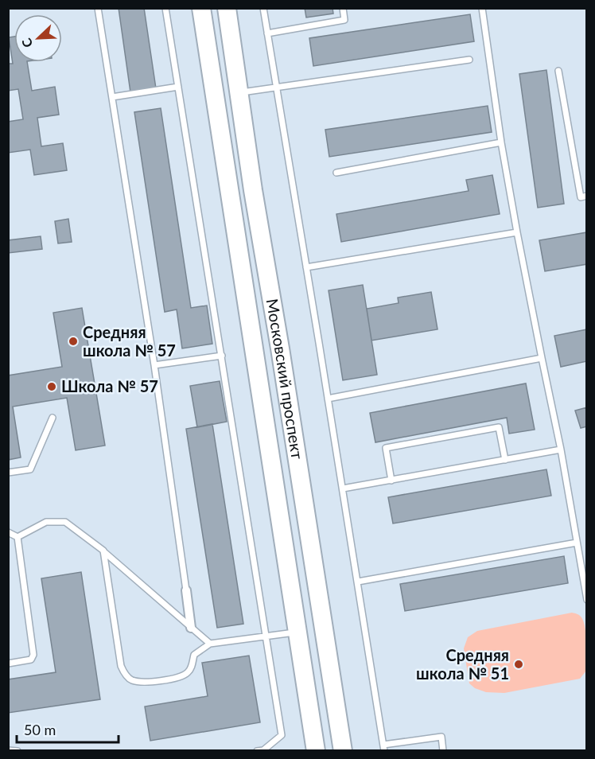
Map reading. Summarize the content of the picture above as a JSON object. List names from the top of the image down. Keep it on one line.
{"streets":{"main road":["Московский проспект"]},"places":["Средняя школа № 57","Школа № 57","Средняя школа № 51"],"scale_bar":"50 m","north":"bottom left"}
